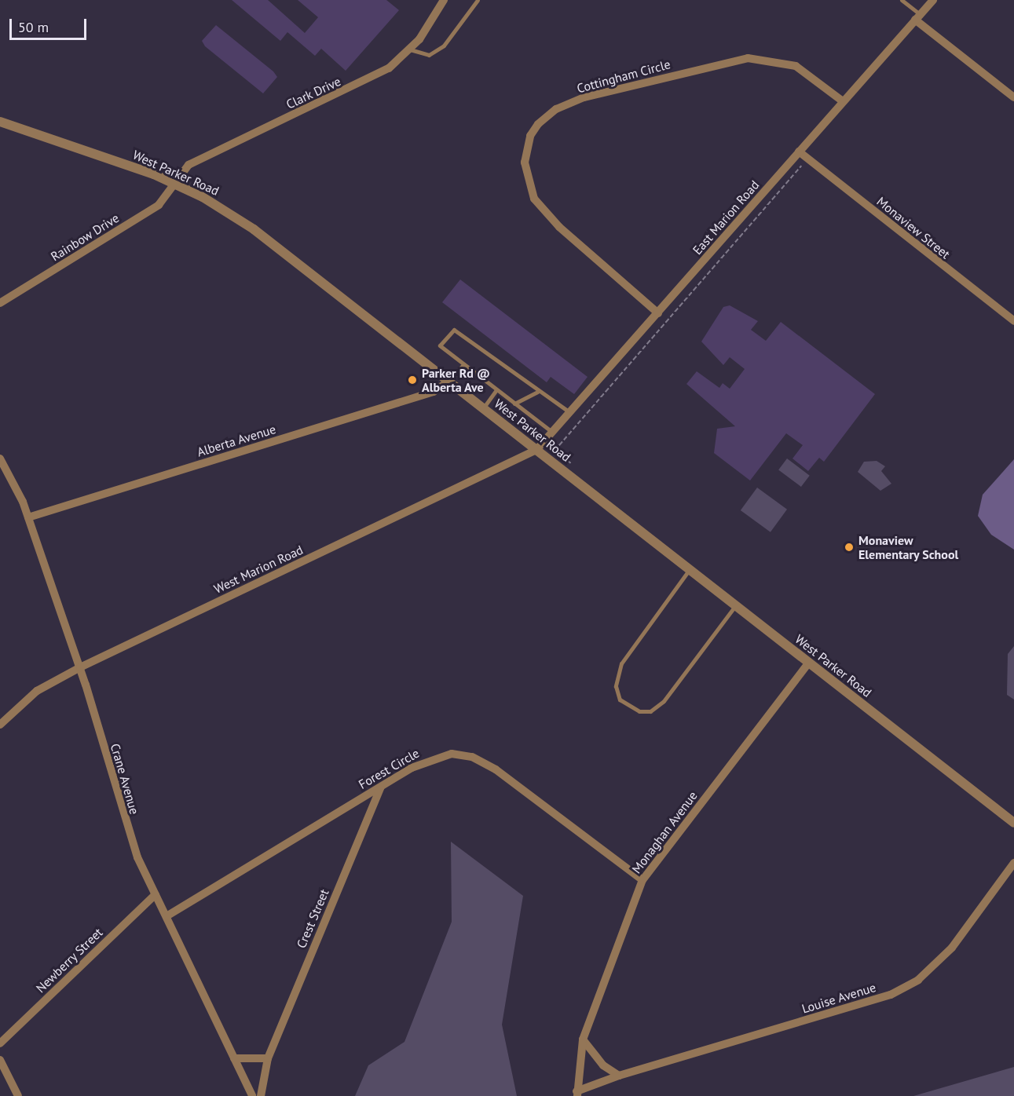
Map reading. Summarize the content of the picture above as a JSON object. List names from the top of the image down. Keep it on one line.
{"streets":{"street":["Cottingham Circle","Clark Drive","West Parker Road","East Marion Road","Monaview Street","Rainbow Drive","Alberta Avenue","West Marion Road","Forest Circle","Crane Avenue","Monaghan Avenue","Crest Street","Newberry Street","Louise Avenue"]},"crossings":[["Cottingham Circle","East Marion Road"],["Clark Drive","West Parker Road"],["Clark Drive","Rainbow Drive"],["West Parker Road","East Marion Road"],["West Parker Road","Rainbow Drive"],["West Parker Road","Alberta Avenue"],["West Parker Road","West Marion Road"],["West Parker Road","Monaghan Avenue"],["East Marion Road","Monaview Street"],["East Marion Road","West Marion Road"],["Alberta Avenue","Crane Avenue"],["West Marion Road","Crane Avenue"],["Forest Circle","Crane Avenue"],["Forest Circle","Monaghan Avenue"],["Forest Circle","Crest Street"],["Crane Avenue","Newberry Street"],["Monaghan Avenue","Louise Avenue"]],"places":["Parker Rd @ Alberta Ave","Monaview Elementary School"],"scale_bar":"50 m"}
